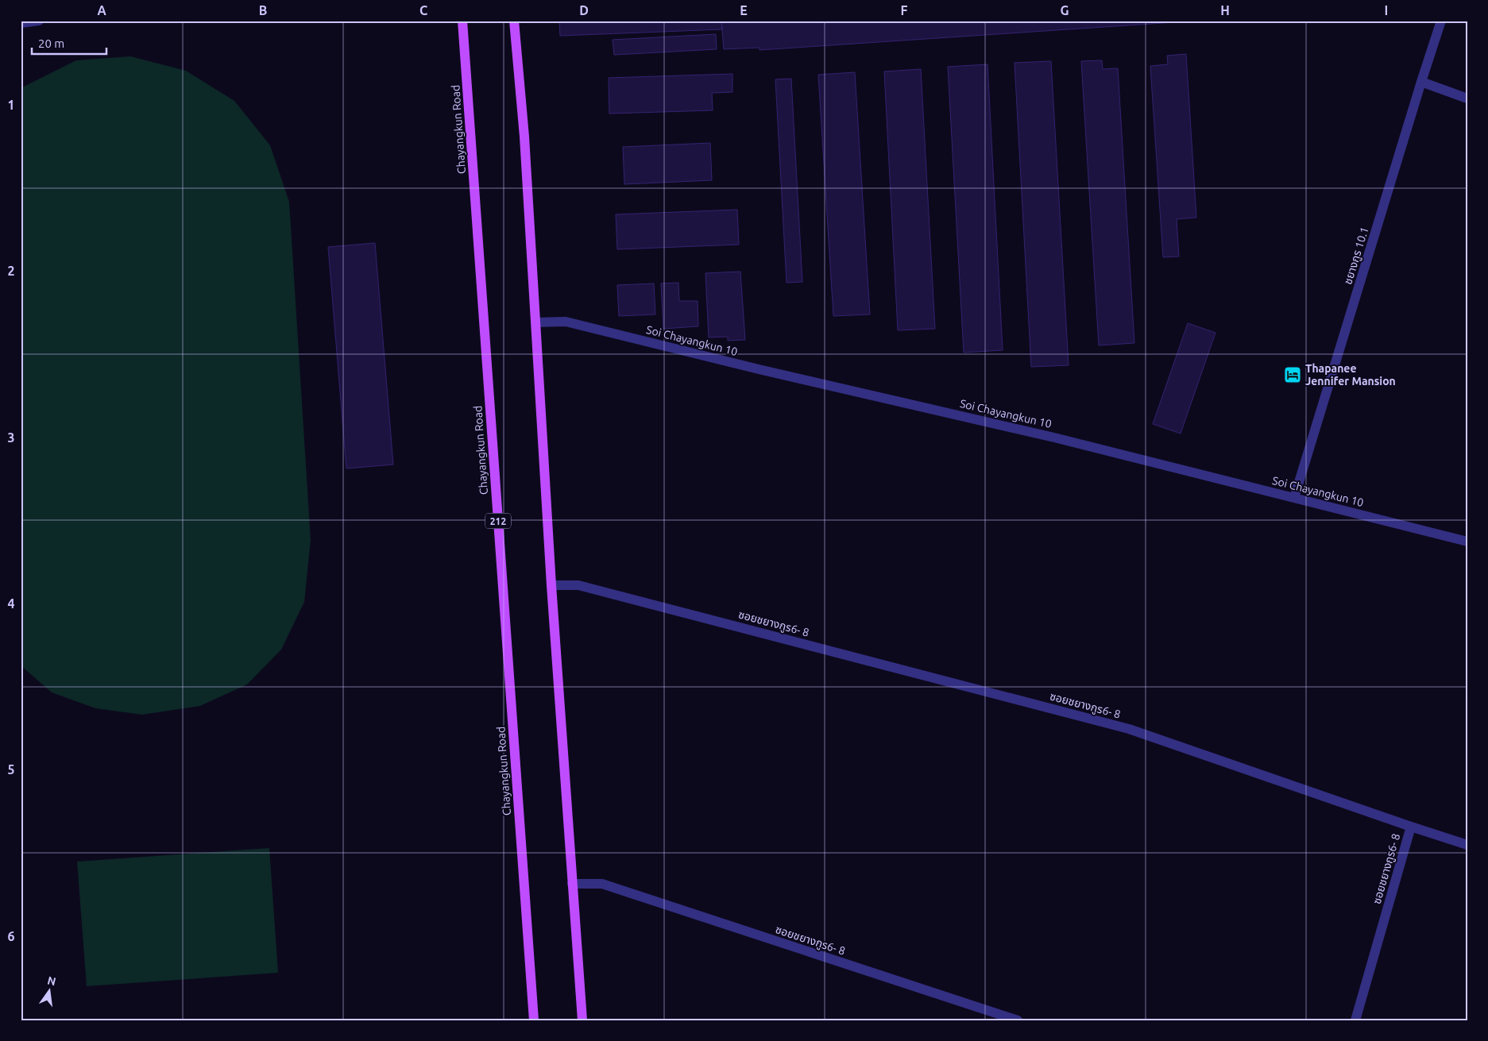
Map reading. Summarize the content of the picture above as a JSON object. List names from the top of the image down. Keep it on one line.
{"streets":{"main road":["Chayangkun Road","212"],"street":["ชยางกูร 10.1","Soi Chayangkun 10","ซอยชยางกูร6- 8"]},"crossings":[["ชยางกูร 10.1","Soi Chayangkun 10"]],"places":{"hotel":["Thapanee Jennifer Mansion"]},"scale_bar":"20 m","north":"top","grid":{"columns":["A","B","C","D","E","F","G","H","I"],"rows":["1","2","3","4","5","6"]}}
